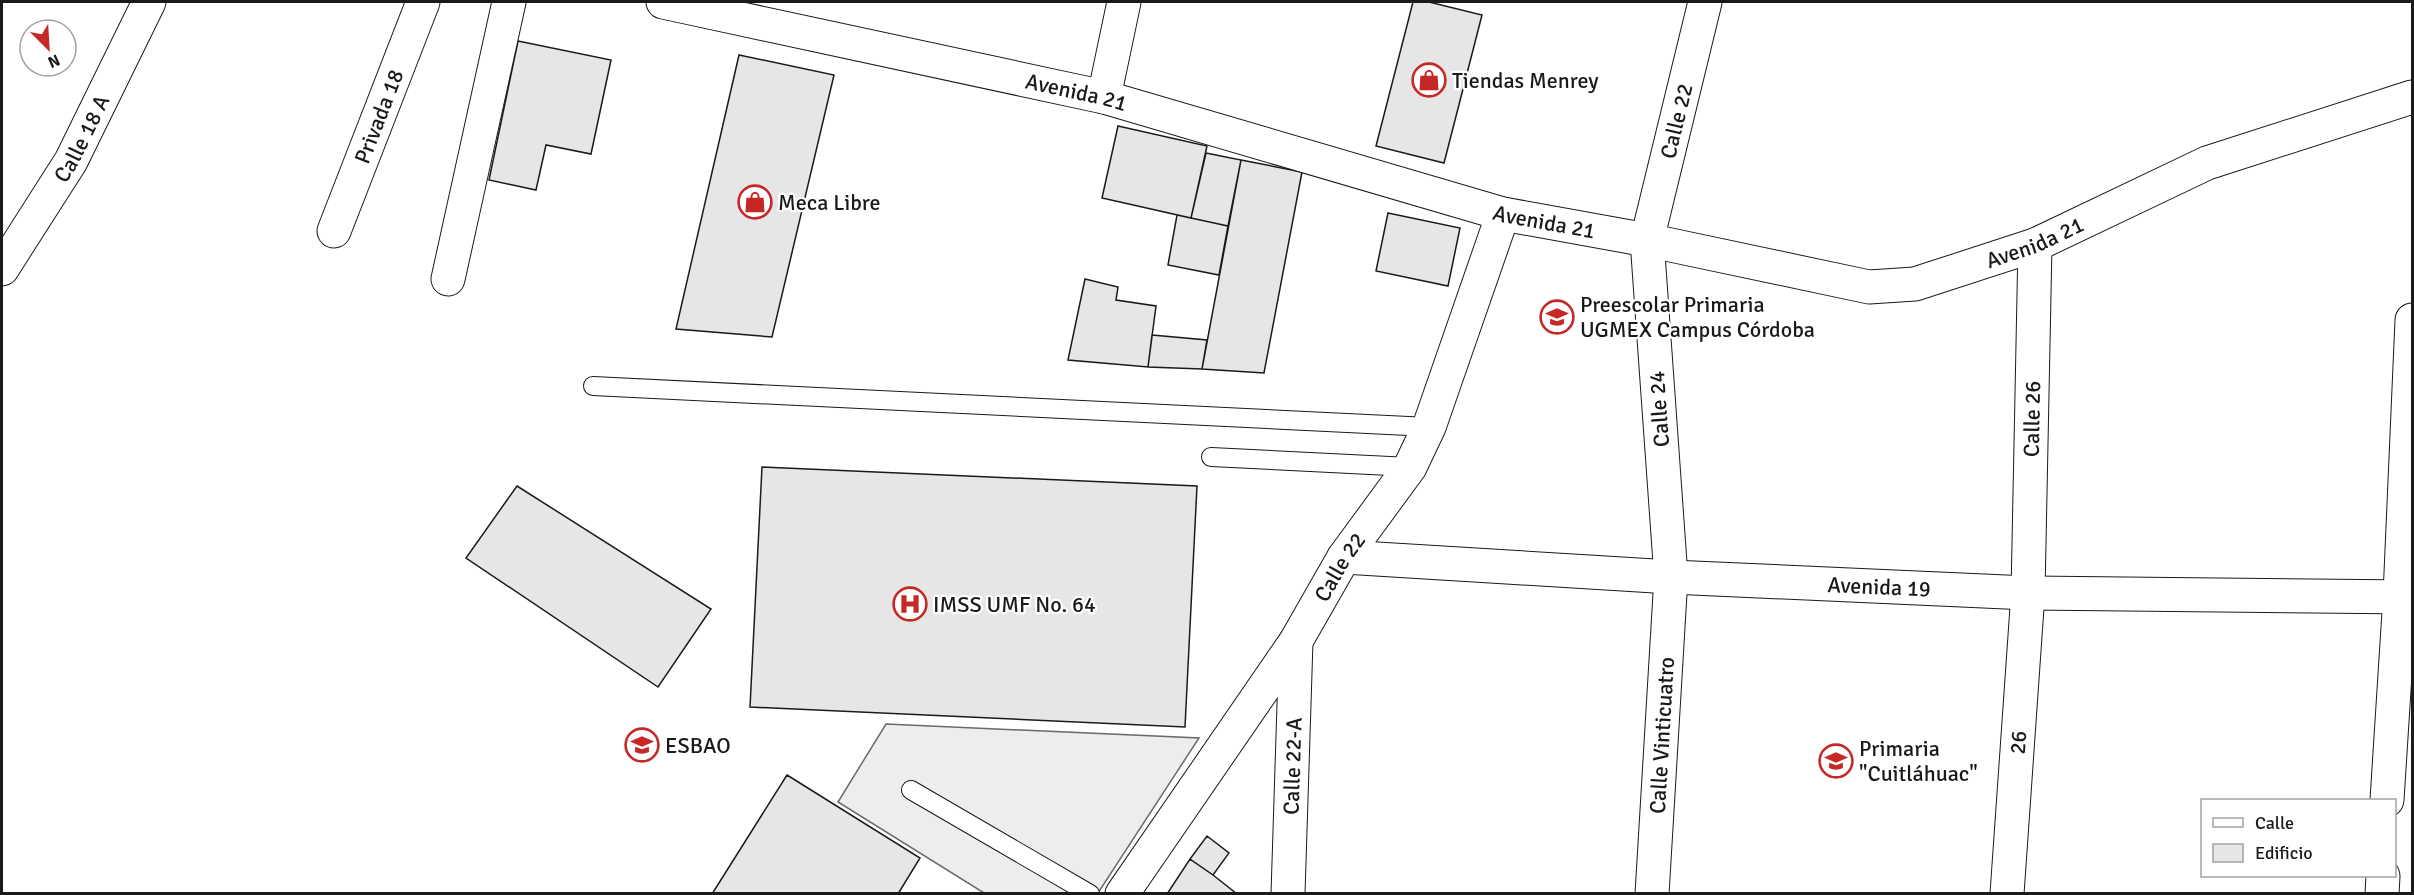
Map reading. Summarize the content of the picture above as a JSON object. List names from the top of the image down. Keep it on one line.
{"streets":{"street":["Avenida 21","Privada 18","Calle 22","Calle 18 A","Calle 24","Calle 26","Avenida 19","Calle Vinticuatro","26","Calle 22-A"]},"crossings":[["Avenida 21","Calle 22"],["Avenida 21","Calle 24"],["Avenida 21","Calle 26"],["Calle 22","Calle 24"],["Calle 22","Avenida 19"],["Calle 22","Calle 22-A"],["Calle 24","Avenida 19"],["Calle 24","Calle Vinticuatro"],["Calle 26","Avenida 19"],["Calle 26","26"],["Avenida 19","Calle Vinticuatro"],["Avenida 19","26"]],"places":{"shop":["Tiendas Menrey","Meca Libre"],"school or university":["Preescolar Primaria UGMEX Campus Córdoba","ESBAO","Primaria \"Cuitláhuac\""],"hospital":["IMSS UMF No. 64"]},"legend":["Calle","Edificio"],"north":"bottom right"}
